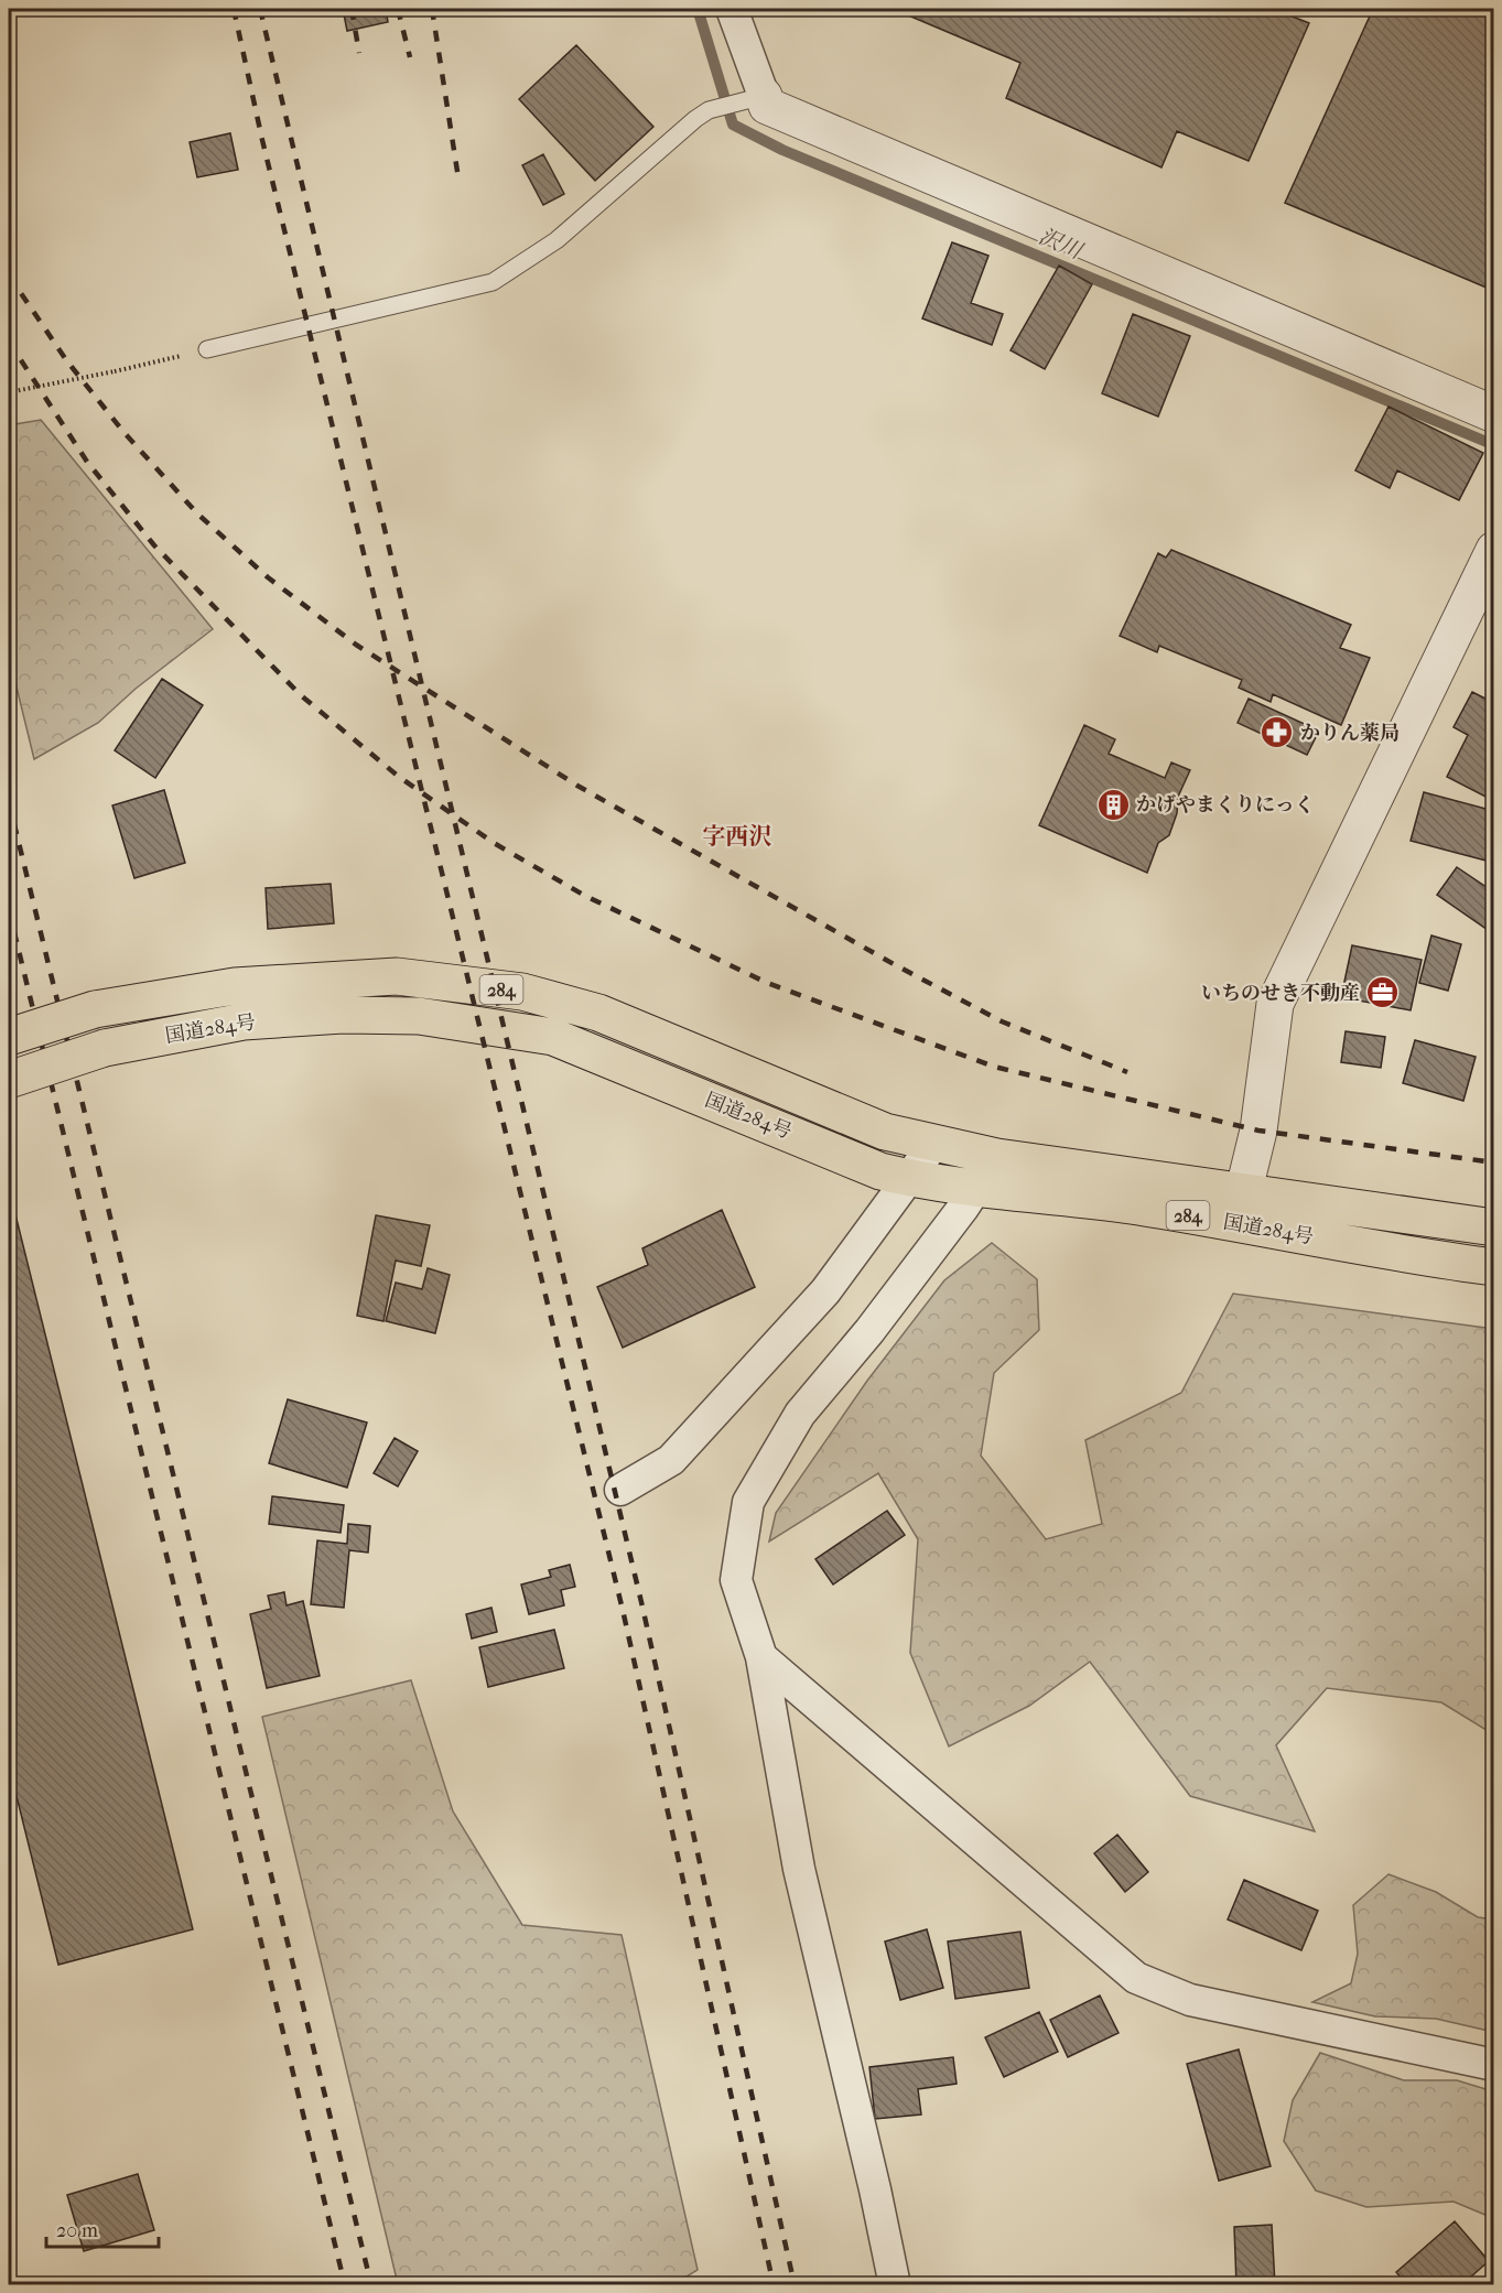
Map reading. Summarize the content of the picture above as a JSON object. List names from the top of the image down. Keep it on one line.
{"streets":{"highway":["284","国道284号"]},"districts":["字西沢"],"water":["沢川"],"places":{"pharmacy":["かりん薬局"],"building":["かげやまくりにっく"],"office":["いちのせき不動産"]},"scale_bar":"20 m"}
